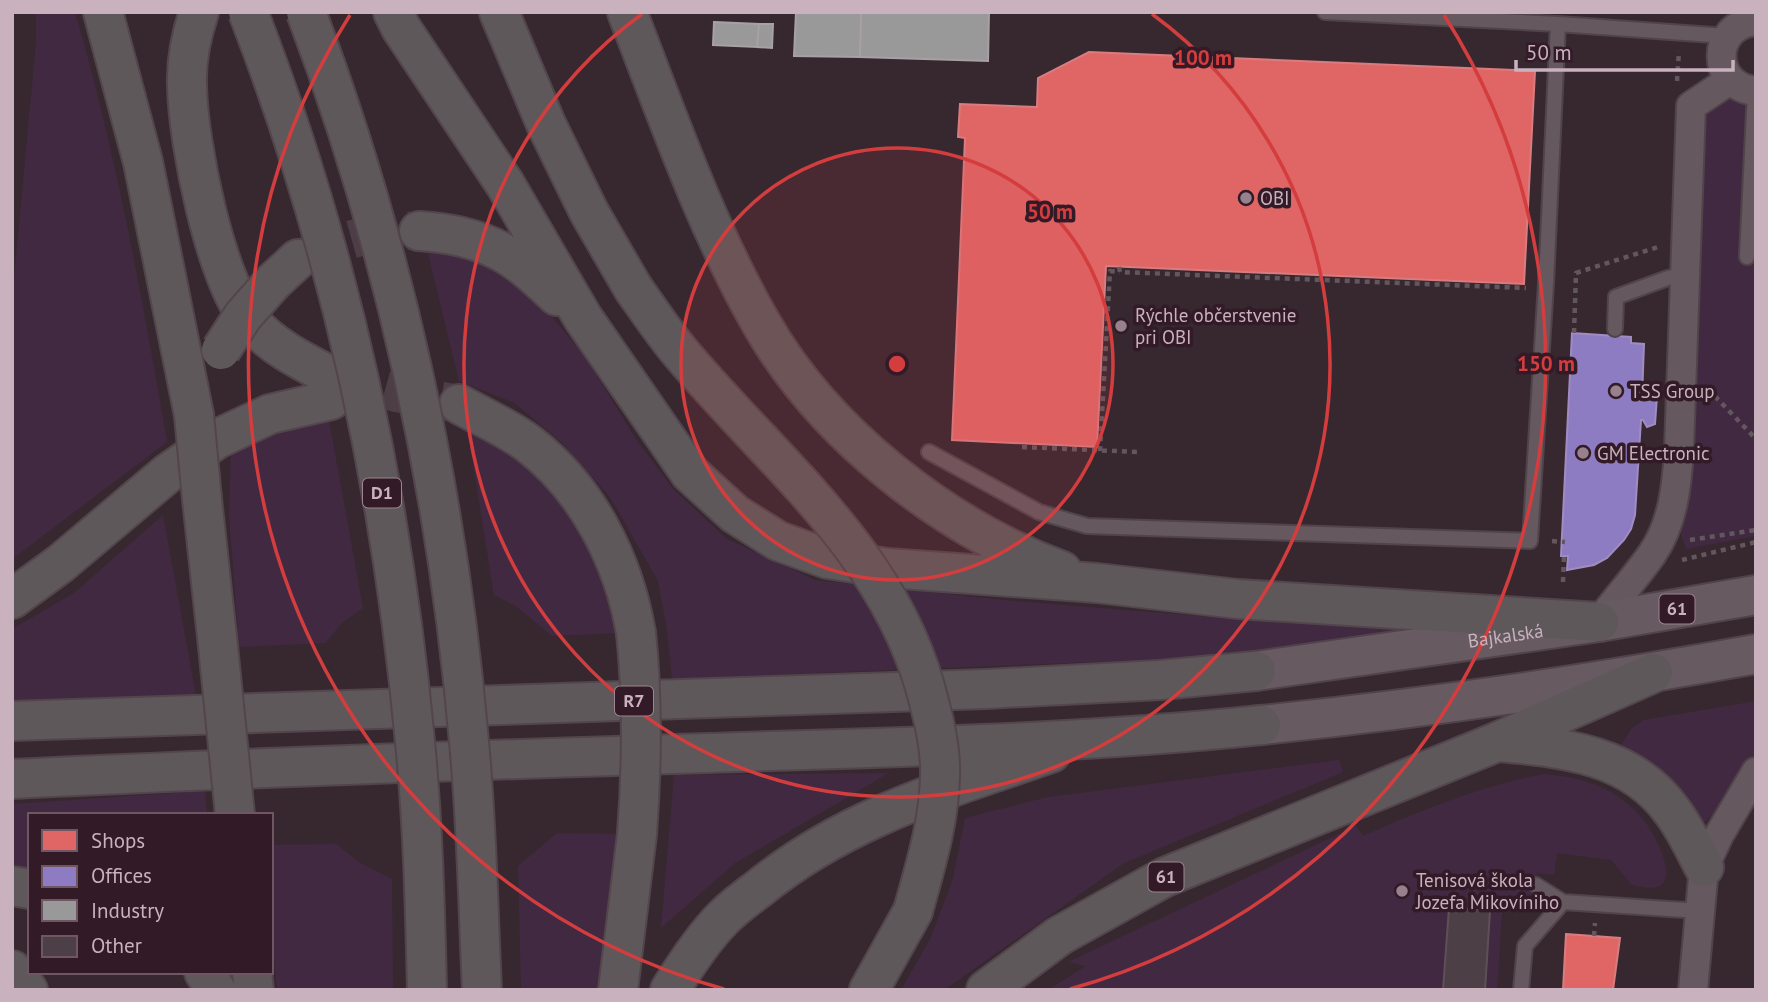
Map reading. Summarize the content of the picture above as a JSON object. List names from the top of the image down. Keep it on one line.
{"streets":{"highway":["D1","61","R7"],"main road":["Bajkalská"]},"crossings":[["Bajkalská","R7"]],"places":["OBI","Rýchle občerstvenie pri OBI","TSS Group","GM Electronic","Tenisová škola Jozefa Mikovíniho"],"legend":["Shops","Offices","Industry","Other"],"scale_bar":"50 m","rings":["100 m","50 m","150 m"]}
